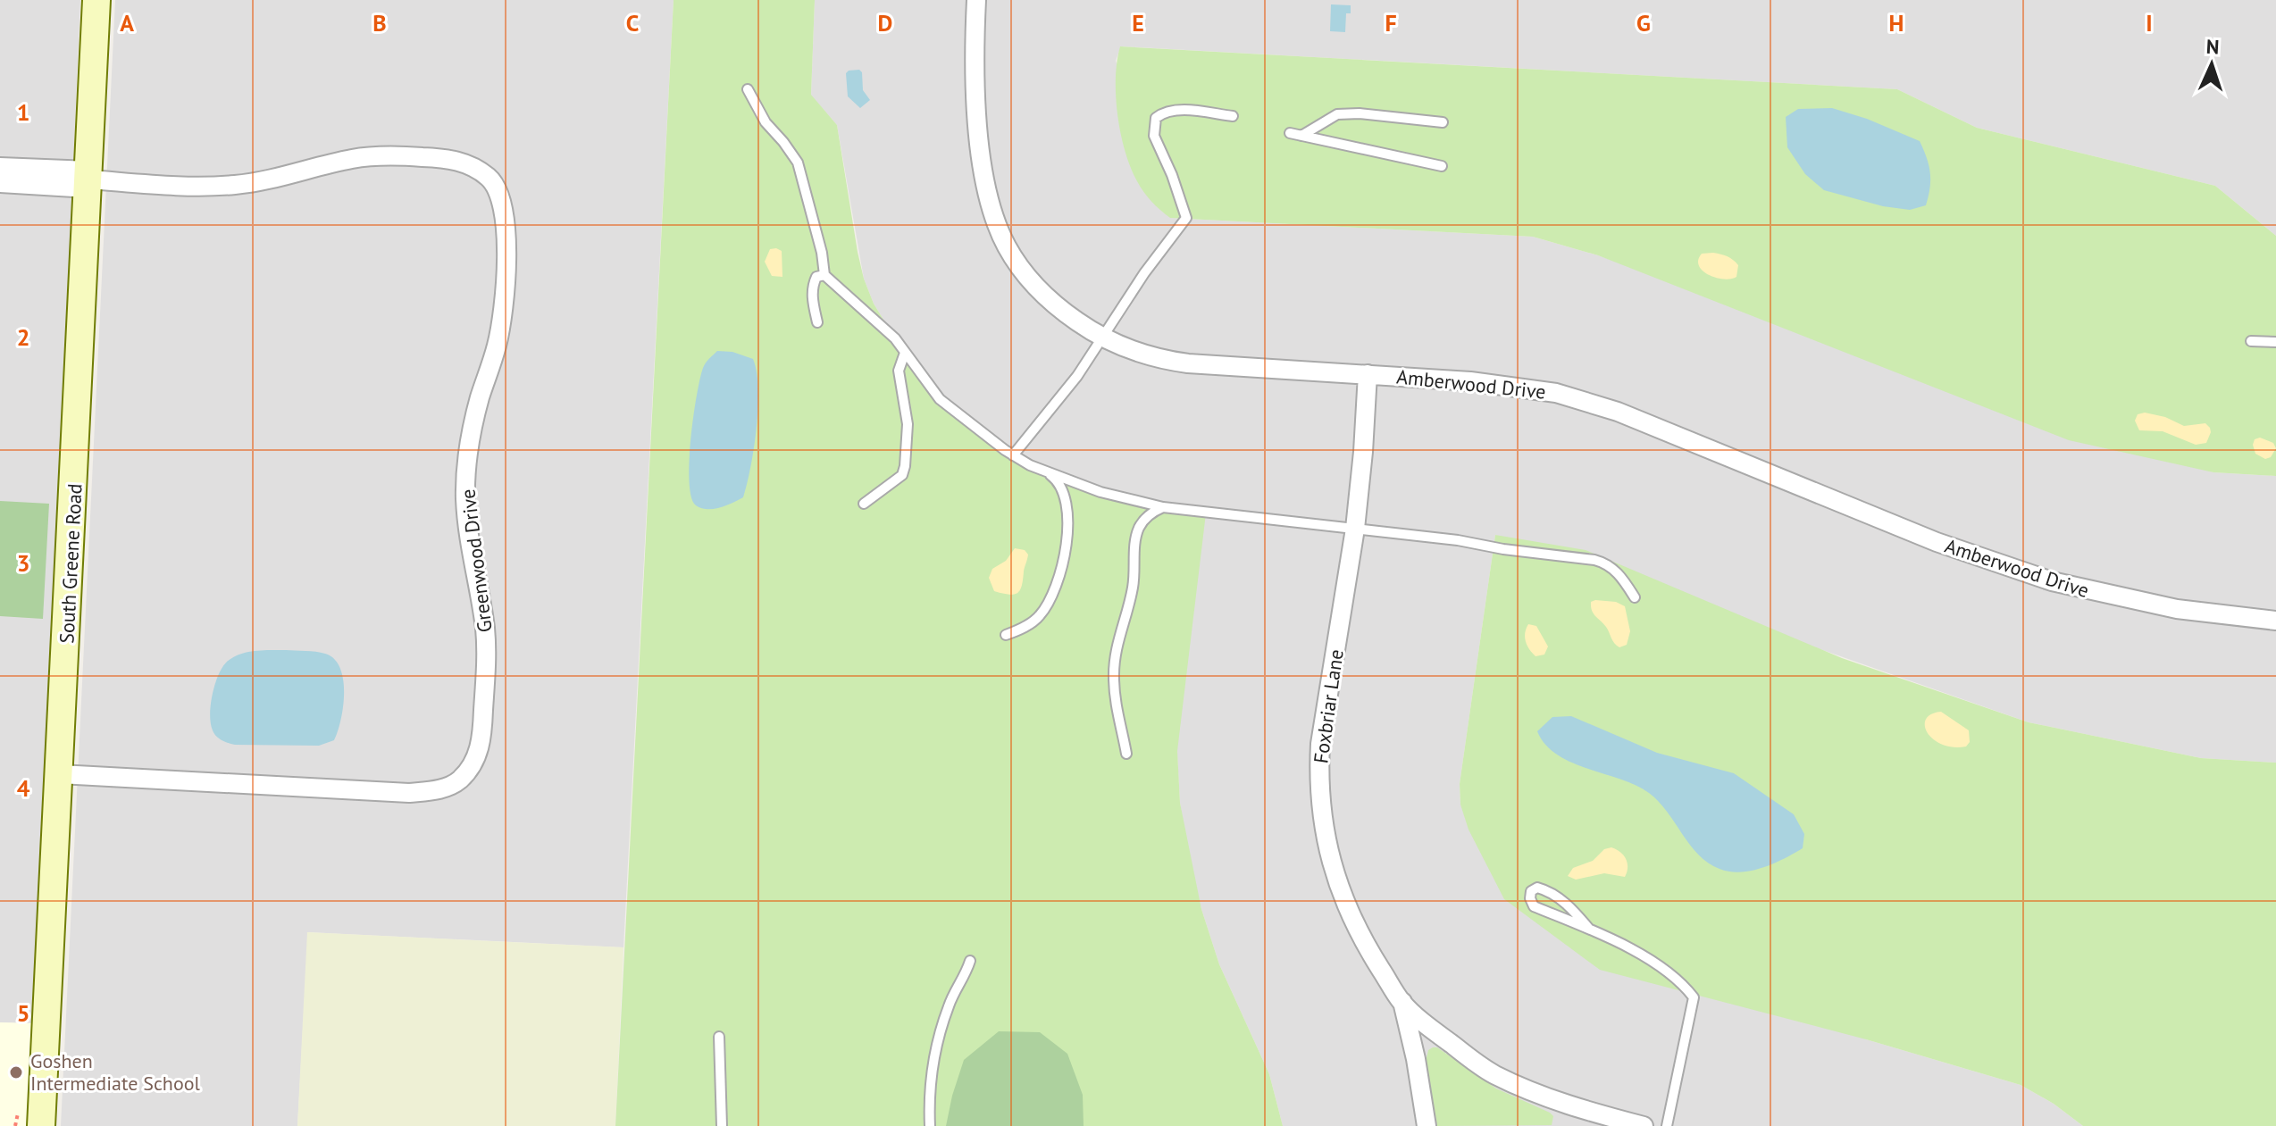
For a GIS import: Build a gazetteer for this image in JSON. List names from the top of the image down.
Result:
{
  "streets": {
    "street": [
      "Amberwood Drive",
      "Greenwood Drive",
      "South Greene Road",
      "Foxbriar Lane"
    ]
  },
  "crossings": [
    ["Amberwood Drive", "Foxbriar Lane"],
    ["Greenwood Drive", "South Greene Road"]
  ],
  "places": ["Goshen Intermediate School"],
  "north": "top",
  "grid": {
    "columns": [
      "A",
      "B",
      "C",
      "D",
      "E",
      "F",
      "G",
      "H",
      "I"
    ],
    "rows": [
      "1",
      "2",
      "3",
      "4",
      "5"
    ]
  }
}
